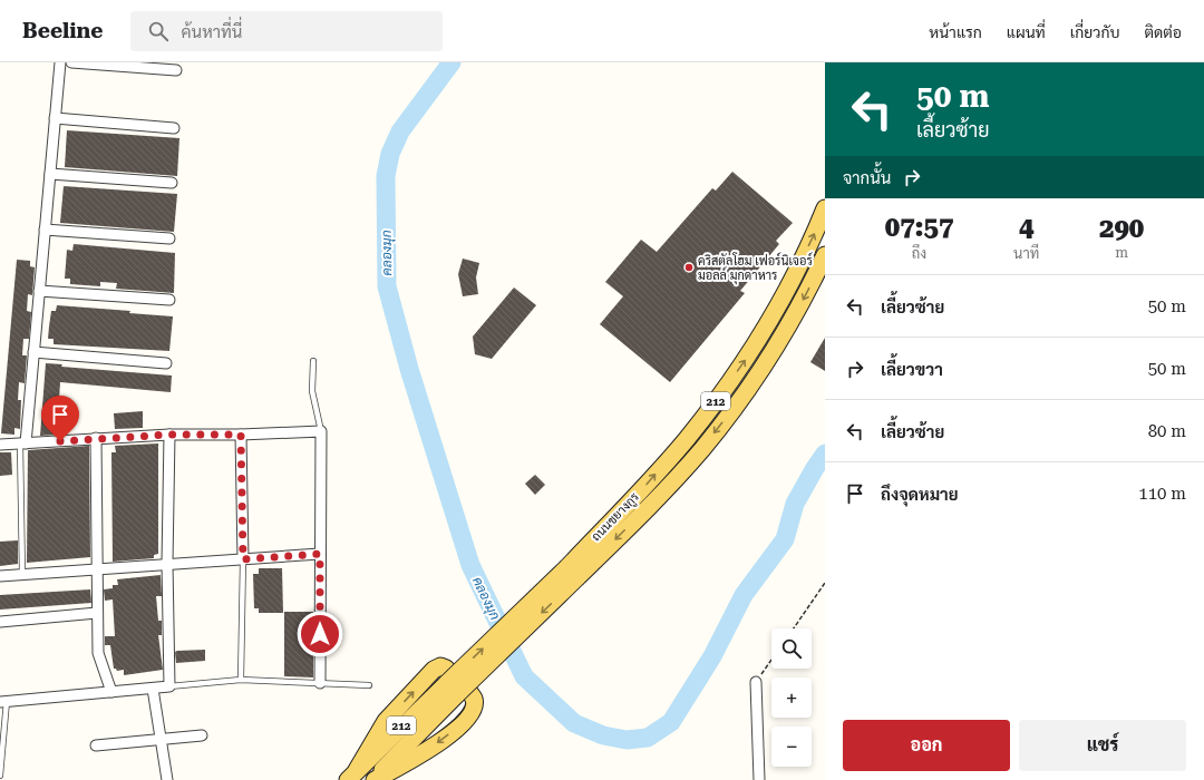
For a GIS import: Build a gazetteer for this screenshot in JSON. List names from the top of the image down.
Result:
{
  "streets": {
    "main road": ["212", "ถนนชยางกูร"]
  },
  "water": ["คลองมุก"],
  "places": ["คริสตัลโฮม เฟอร์นิเจอร์ มอลล์ มุกดาหาร"],
  "page": {
    "header": "Beeline",
    "search": "ค้นหาที่นี่",
    "nav": [
      "หน้าแรก",
      "แผนที่",
      "เกี่ยวกับ",
      "ติดต่อ"
    ],
    "turn": ["50 m", "เลี้ยวซ้าย"],
    "then": "จากนั้น",
    "eta": [
      "07:57",
      "ถึง",
      "4",
      "นาที",
      "290",
      "m"
    ],
    "list": [
      {
        "name": "เลี้ยวซ้าย",
        "value": "50 m"
      },
      {
        "name": "เลี้ยวขวา",
        "value": "50 m"
      },
      {
        "name": "เลี้ยวซ้าย",
        "value": "80 m"
      },
      {
        "name": "ถึงจุดหมาย",
        "value": "110 m"
      }
    ],
    "map_buttons": ["+", "−"],
    "buttons": ["ออก", "แชร์"]
  }
}
